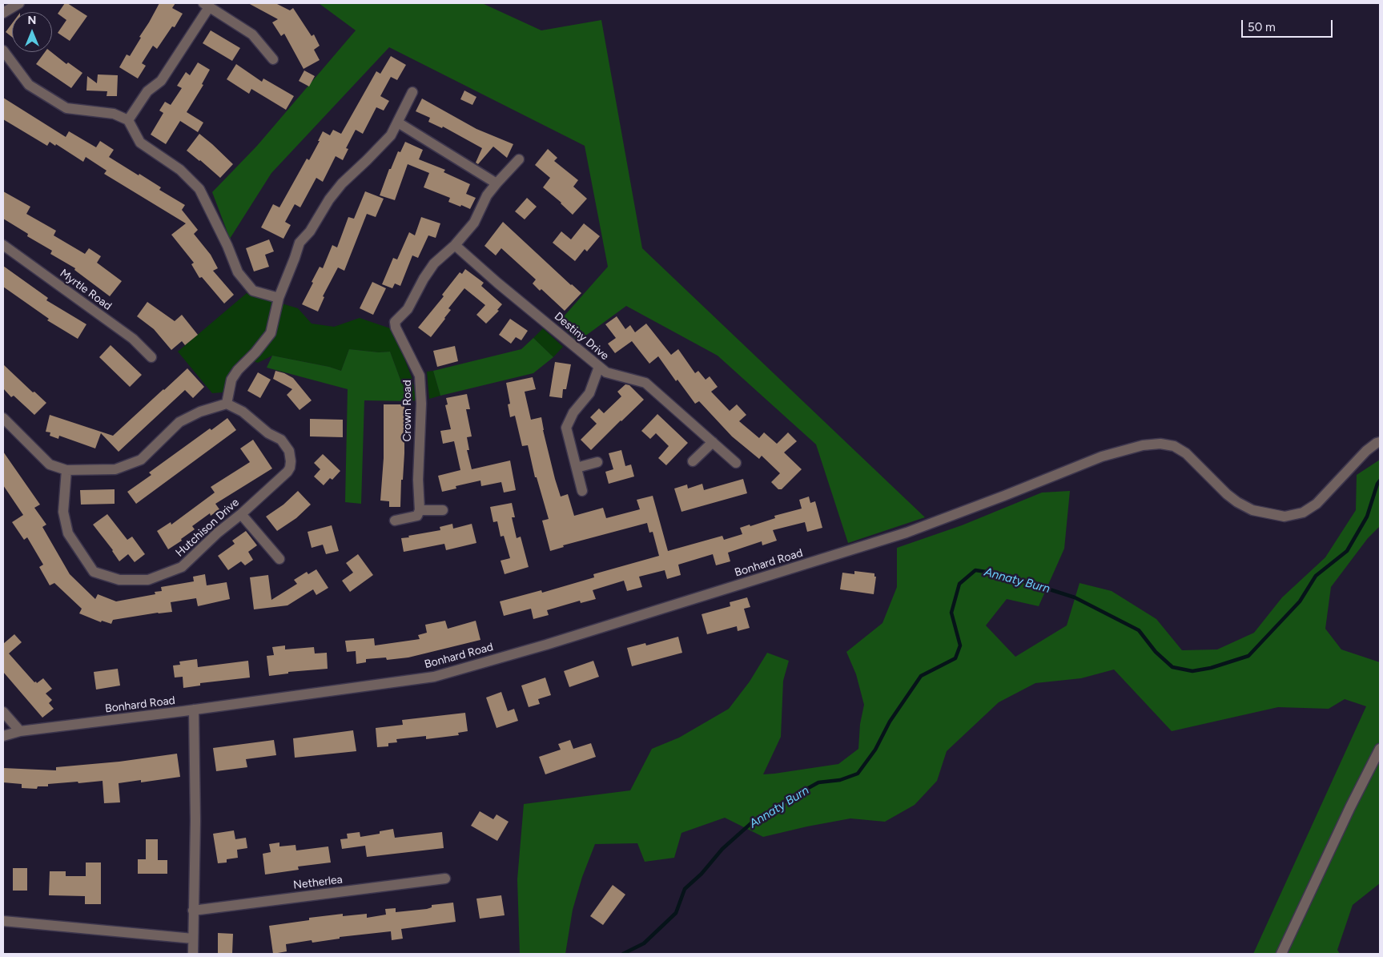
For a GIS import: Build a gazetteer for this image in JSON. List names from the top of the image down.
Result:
{
  "streets": {
    "street": [
      "Myrtle Road",
      "Destiny Drive",
      "Crown Road",
      "Hutchison Drive",
      "Bonhard Road",
      "Netherlea"
    ]
  },
  "crossings": [
    ["Destiny Drive", "Crown Road"]
  ],
  "water": ["Annaty Burn"],
  "scale_bar": "50 m",
  "north": "top"
}
